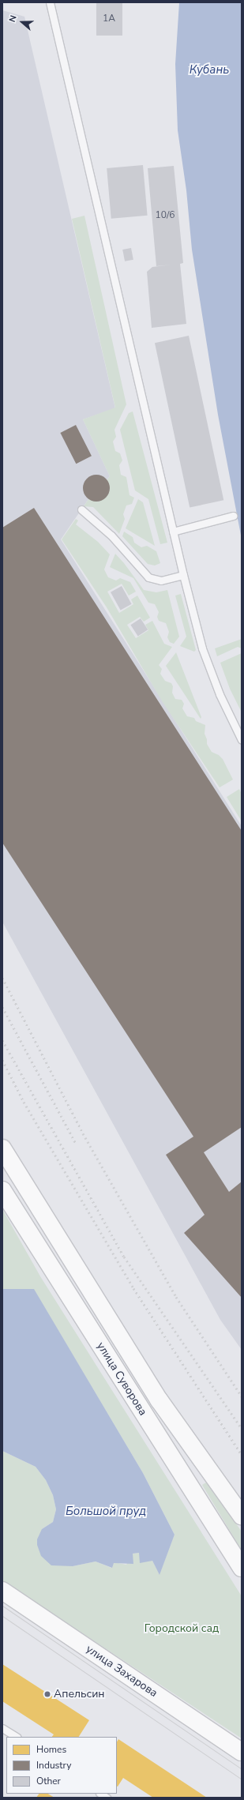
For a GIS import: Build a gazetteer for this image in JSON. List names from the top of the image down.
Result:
{
  "streets": {
    "main road": ["улица Суворова", "улица Захарова"]
  },
  "water": ["Кубань", "Большой пруд"],
  "parks": ["Городской сад"],
  "places": ["Апельсин"],
  "house_numbers": ["1А", "10/6"],
  "legend": ["Homes", "Industry", "Other"],
  "north": "left"
}
